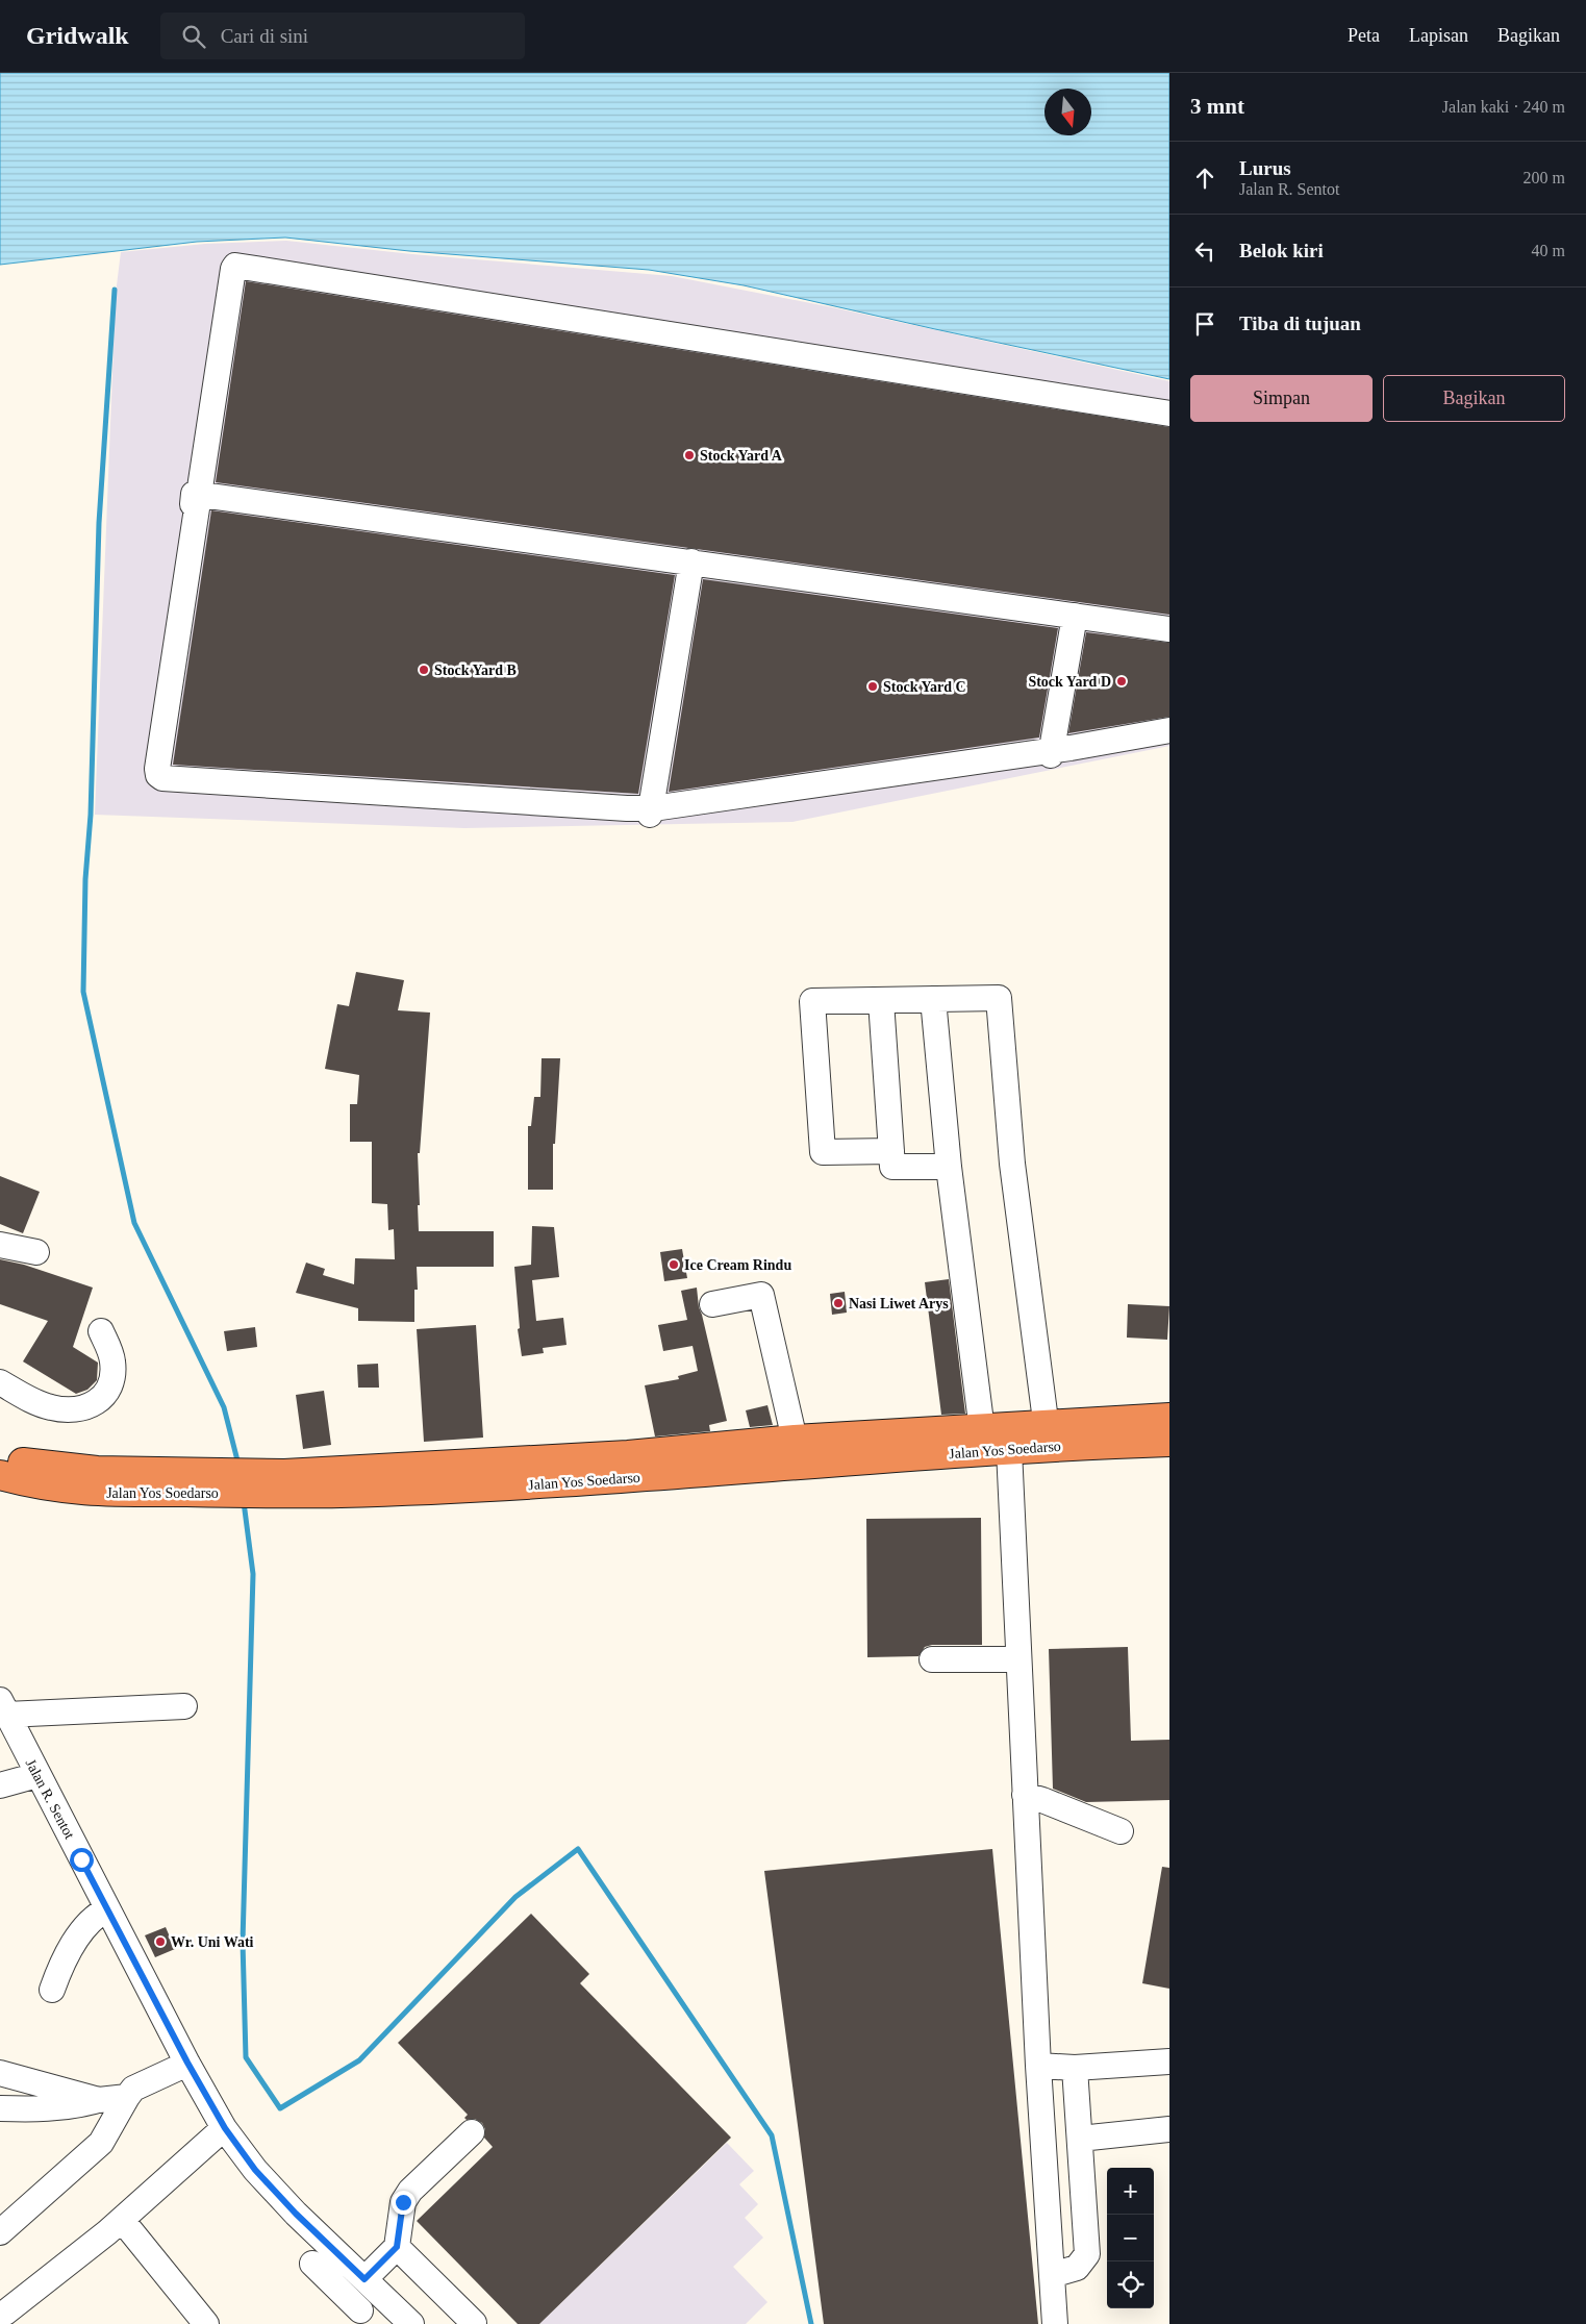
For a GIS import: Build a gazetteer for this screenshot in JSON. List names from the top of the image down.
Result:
{
  "streets": {
    "highway": ["Jalan Yos Soedarso"],
    "street": ["Jalan R. Sentot"]
  },
  "places": [
    "Stock Yard A",
    "Stock Yard B",
    "Stock Yard D",
    "Stock Yard C",
    "Ice Cream Rindu",
    "Nasi Liwet Arys",
    "Wr. Uni Wati"
  ],
  "north": "bottom",
  "page": {
    "header": "Gridwalk",
    "search": "Cari di sini",
    "nav": ["Peta", "Lapisan", "Bagikan"],
    "heading": ["3 mnt", "Jalan kaki · 240 m"],
    "list": [
      ["Lurus", "Jalan R. Sentot", "200 m"],
      ["Belok kiri", "40 m"],
      "Tiba di tujuan"
    ],
    "buttons": ["Simpan", "Bagikan"],
    "map_buttons": ["+", "−"]
  }
}
